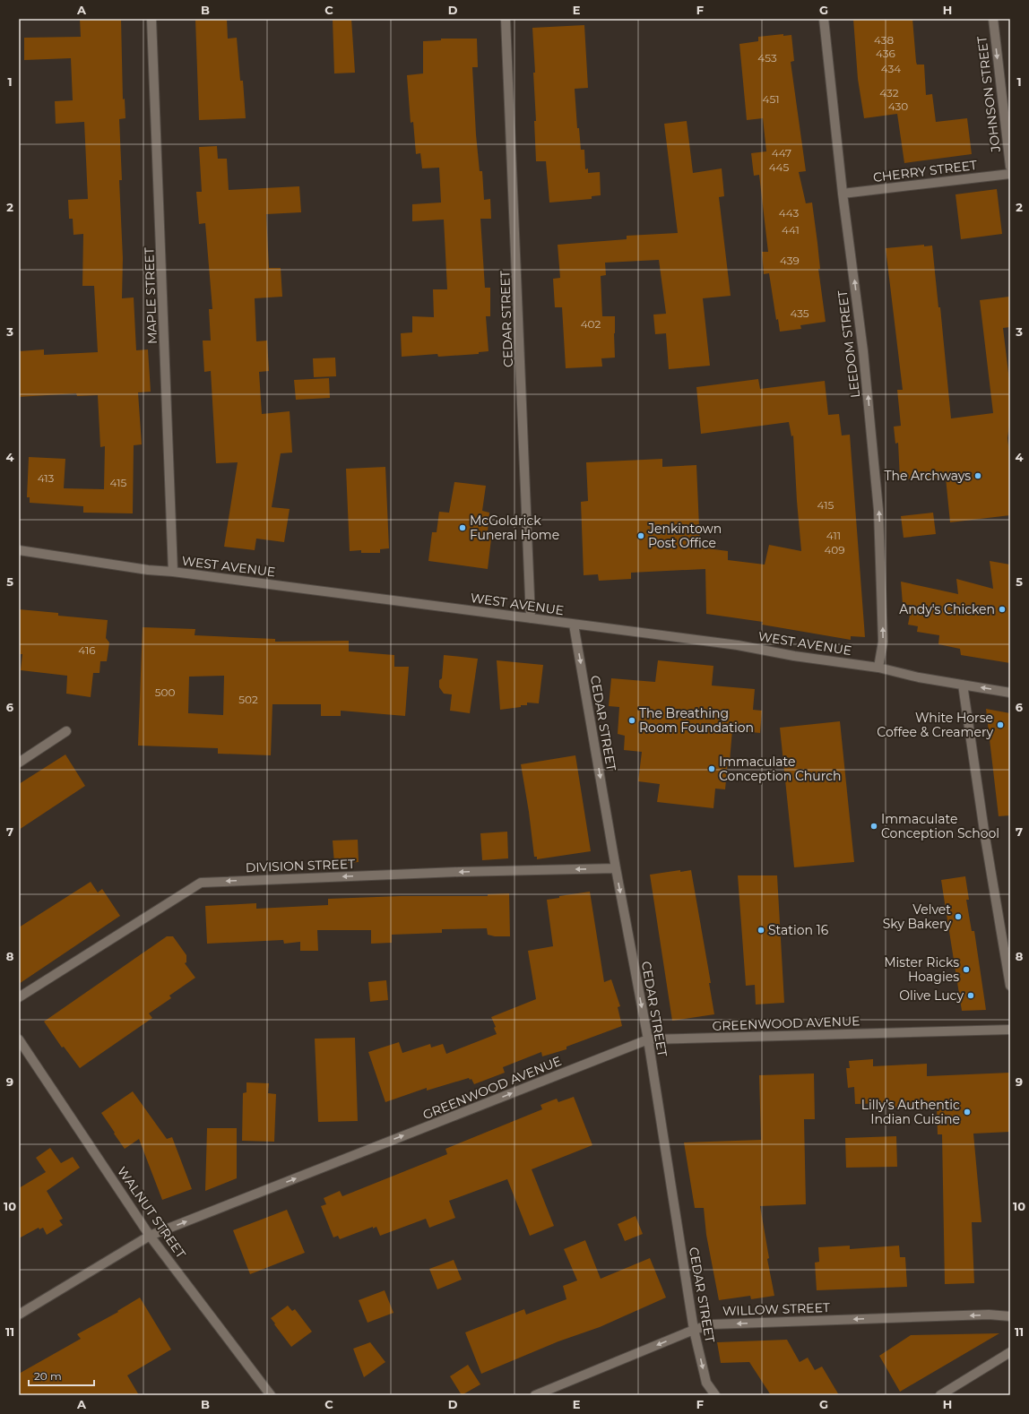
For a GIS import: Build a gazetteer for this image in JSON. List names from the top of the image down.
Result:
{
  "streets": {
    "street": [
      "JOHNSON STREET",
      "CHERRY STREET",
      "MAPLE STREET",
      "CEDAR STREET",
      "LEEDOM STREET",
      "WEST AVENUE",
      "DIVISION STREET",
      "GREENWOOD AVENUE",
      "WALNUT STREET",
      "WILLOW STREET"
    ]
  },
  "crossings": [
    ["CHERRY STREET", "LEEDOM STREET"],
    ["MAPLE STREET", "WEST AVENUE"],
    ["CEDAR STREET", "WEST AVENUE"],
    ["CEDAR STREET", "DIVISION STREET"],
    ["CEDAR STREET", "GREENWOOD AVENUE"],
    ["CEDAR STREET", "WILLOW STREET"],
    ["LEEDOM STREET", "WEST AVENUE"],
    ["GREENWOOD AVENUE", "WALNUT STREET"]
  ],
  "one_way": [
    "JOHNSON STREET",
    "CEDAR STREET",
    "LEEDOM STREET",
    "DIVISION STREET",
    "GREENWOOD AVENUE",
    "WILLOW STREET"
  ],
  "places": [
    "The Archways",
    "McGoldrick Funeral Home",
    "Jenkintown Post Office",
    "Andy's Chicken",
    "The Breathing Room Foundation",
    "White Horse Coffee & Creamery",
    "Immaculate Conception Church",
    "Immaculate Conception School",
    "Velvet Sky Bakery",
    "Station 16",
    "Mister Ricks Hoagies",
    "Olive Lucy",
    "Lilly’s Authentic Indian Cuisine"
  ],
  "house_numbers": [
    "438",
    "436",
    "453",
    "434",
    "432",
    "451",
    "430",
    "447",
    "445",
    "443",
    "441",
    "439",
    "435",
    "402",
    "413",
    "415",
    "415",
    "411",
    "409",
    "416",
    "500",
    "502"
  ],
  "scale_bar": "20 m",
  "grid": {
    "columns": [
      "A",
      "B",
      "C",
      "D",
      "E",
      "F",
      "G",
      "H"
    ],
    "rows": [
      "1",
      "2",
      "3",
      "4",
      "5",
      "6",
      "7",
      "8",
      "9",
      "10",
      "11"
    ]
  }
}
